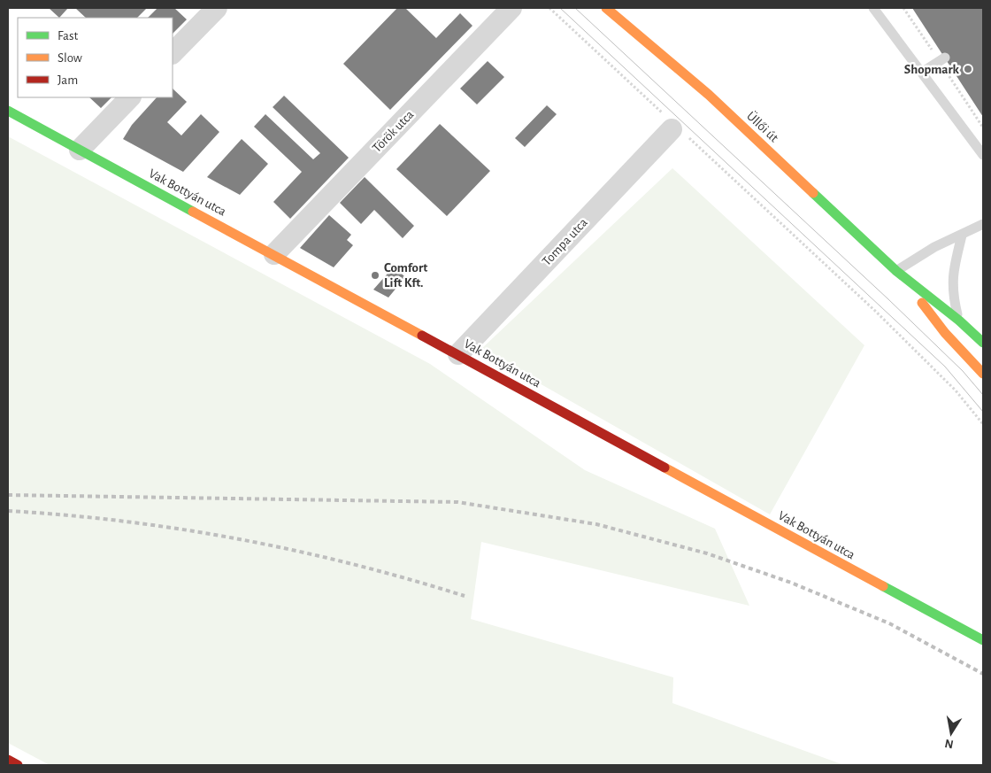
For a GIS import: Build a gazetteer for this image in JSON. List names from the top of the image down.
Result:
{
  "streets": {
    "street": [
      "Üllői út",
      "Török utca",
      "Vak Bottyán utca",
      "Tompa utca"
    ]
  },
  "crossings": [
    ["Török utca", "Vak Bottyán utca"],
    ["Vak Bottyán utca", "Tompa utca"]
  ],
  "places": ["Shopmark", "Comfort Lift Kft."],
  "legend": ["Fast", "Slow", "Jam"],
  "north": "bottom"
}
